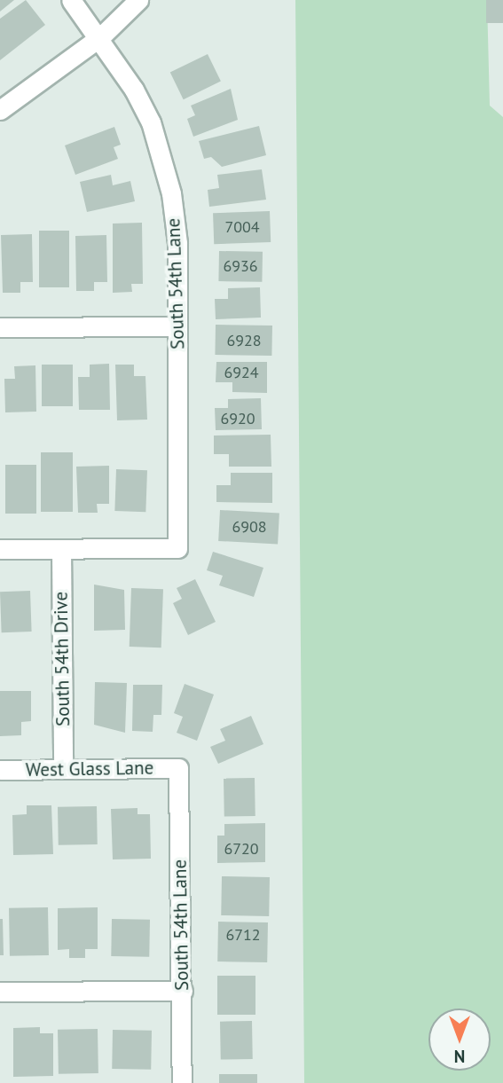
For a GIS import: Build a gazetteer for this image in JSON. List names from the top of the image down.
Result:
{
  "streets": {
    "street": ["South 54th Lane", "South 54th Drive", "West Glass Lane"]
  },
  "crossings": [
    ["South 54th Lane", "South 54th Drive"],
    ["South 54th Lane", "West Glass Lane"],
    ["South 54th Drive", "West Glass Lane"]
  ],
  "house_numbers": [
    "7004",
    "6936",
    "6928",
    "6924",
    "6920",
    "6908",
    "6720",
    "6712"
  ],
  "north": "bottom"
}
